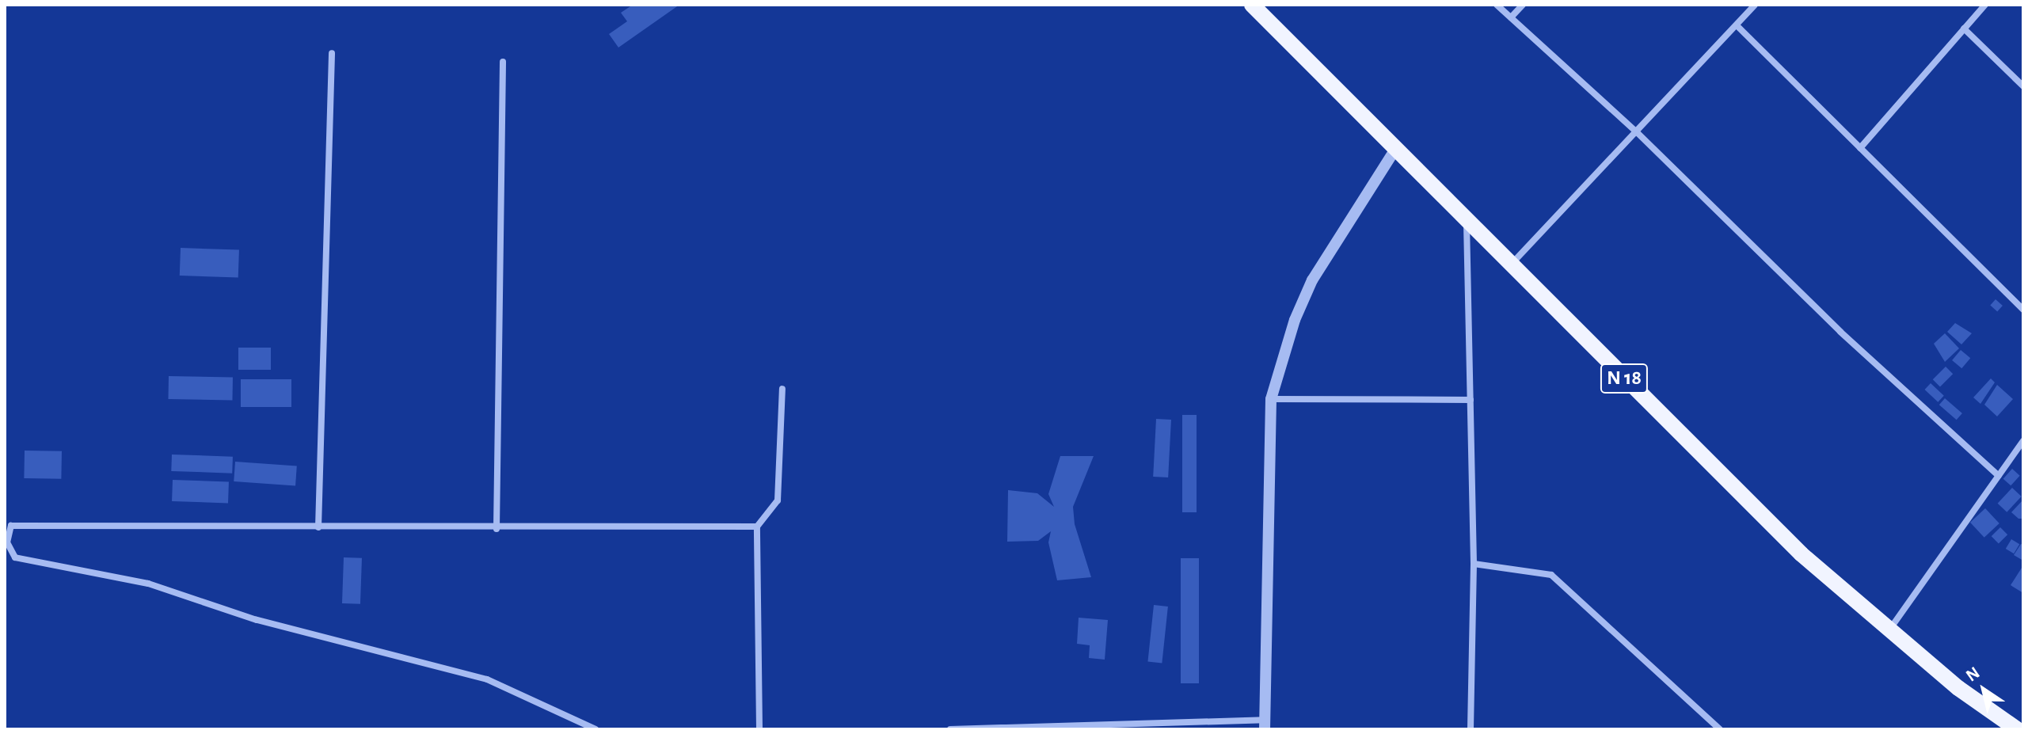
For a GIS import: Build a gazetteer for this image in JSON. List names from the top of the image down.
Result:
{
  "streets": {
    "main road": ["N 18"]
  },
  "north": "top left"
}
